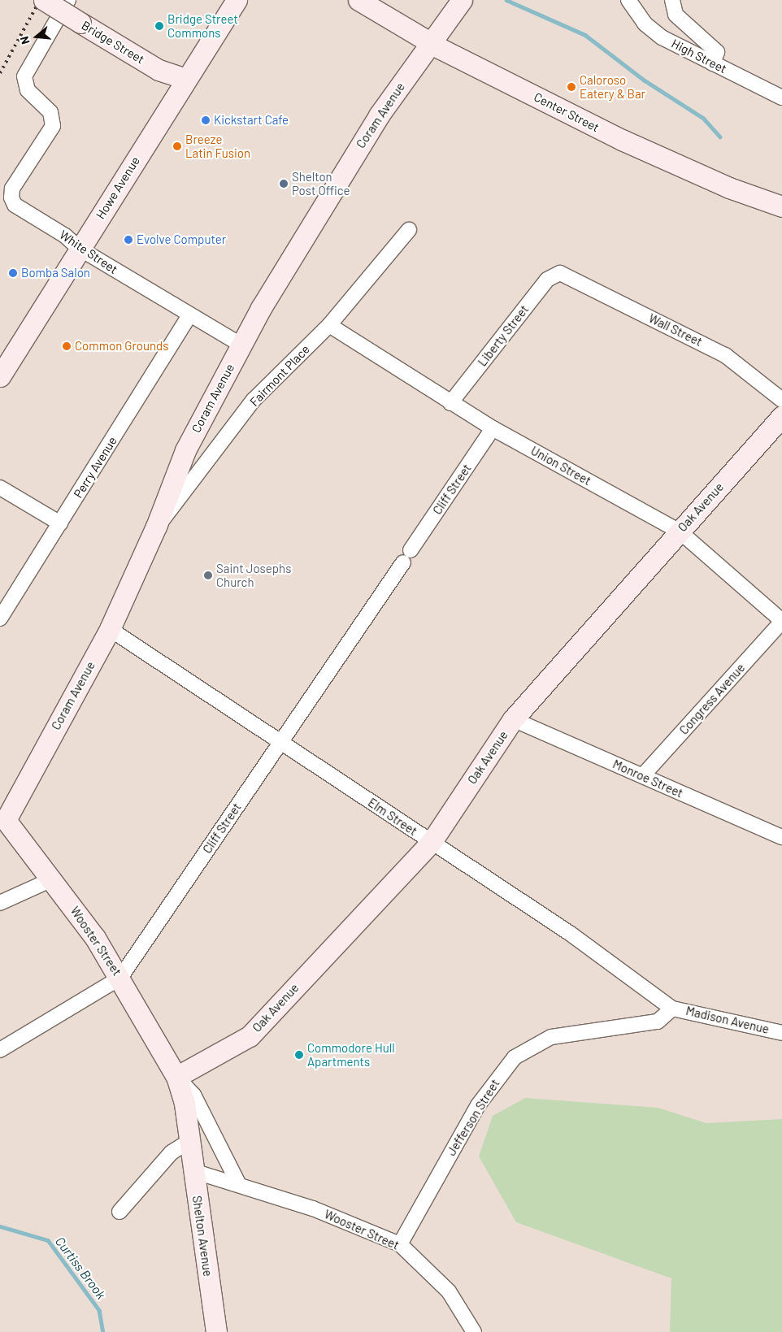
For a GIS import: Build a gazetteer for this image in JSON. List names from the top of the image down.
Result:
{
  "streets": {
    "main road": [
      "Bridge Street",
      "Center Street",
      "Coram Avenue",
      "Howe Avenue",
      "Oak Avenue",
      "Wooster Street",
      "Shelton Avenue"
    ],
    "street": [
      "High Street",
      "White Street",
      "Wall Street",
      "Liberty Street",
      "Fairmont Place",
      "Union Street",
      "Perry Avenue",
      "Cliff Street",
      "Congress Avenue",
      "Monroe Street",
      "Elm Street",
      "Madison Avenue",
      "Jefferson Street"
    ]
  },
  "crossings": [
    ["Bridge Street", "Howe Avenue"],
    ["Center Street", "Coram Avenue"],
    ["Coram Avenue", "White Street"],
    ["Coram Avenue", "Fairmont Place"],
    ["Coram Avenue", "Elm Street"],
    ["Coram Avenue", "Wooster Street"],
    ["Howe Avenue", "White Street"],
    ["White Street", "Perry Avenue"],
    ["Wall Street", "Liberty Street"],
    ["Liberty Street", "Union Street"],
    ["Fairmont Place", "Union Street"],
    ["Union Street", "Cliff Street"],
    ["Union Street", "Oak Avenue"],
    ["Union Street", "Congress Avenue"],
    ["Cliff Street", "Elm Street"],
    ["Cliff Street", "Wooster Street"],
    ["Oak Avenue", "Monroe Street"],
    ["Oak Avenue", "Elm Street"],
    ["Oak Avenue", "Wooster Street"],
    ["Congress Avenue", "Monroe Street"],
    ["Elm Street", "Madison Avenue"],
    ["Elm Street", "Jefferson Street"],
    ["Wooster Street", "Jefferson Street"],
    ["Wooster Street", "Shelton Avenue"],
    ["Madison Avenue", "Jefferson Street"]
  ],
  "water": ["Curtiss Brook"],
  "places": [
    "Bridge Street Commons",
    "Caloroso Eatery & Bar",
    "Kickstart Cafe",
    "Breeze Latin Fusion",
    "Shelton Post Office",
    "Evolve Computer",
    "Bomba Salon",
    "Common Grounds",
    "Saint Josephs Church",
    "Commodore Hull Apartments"
  ],
  "north": "left"
}
